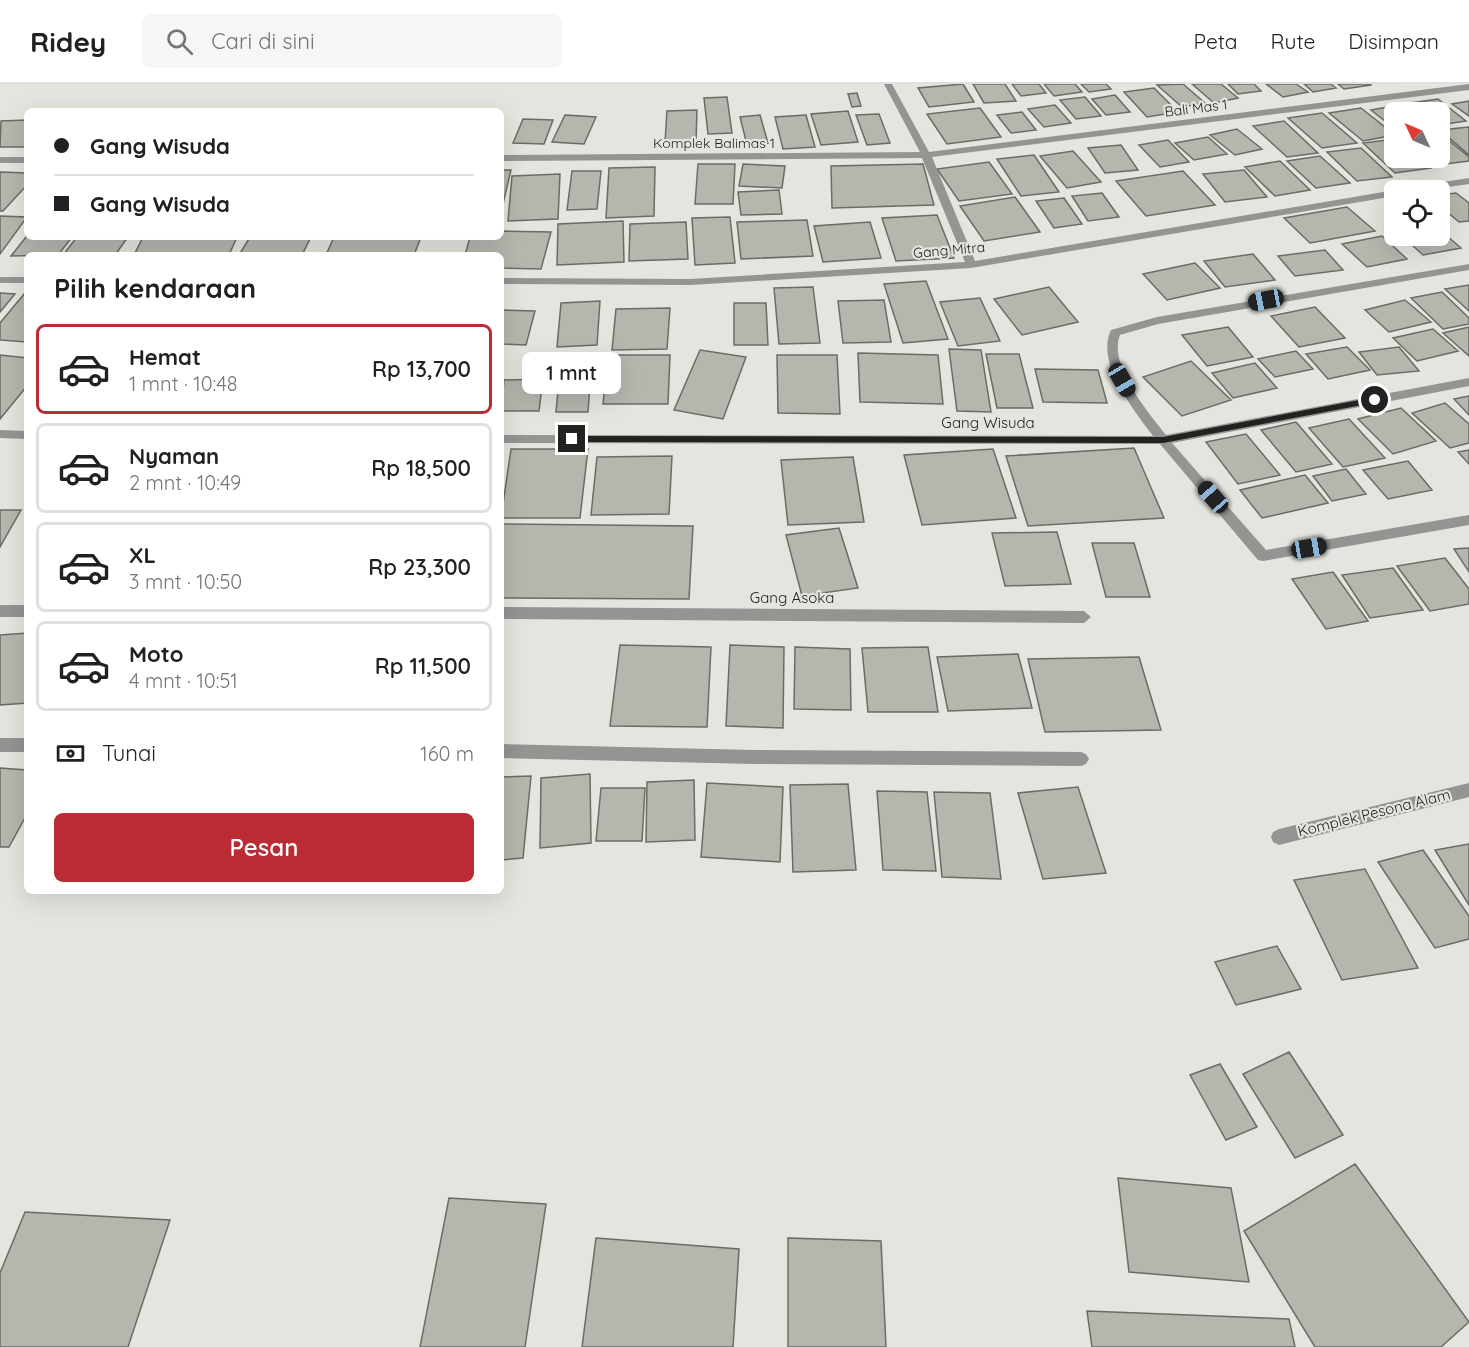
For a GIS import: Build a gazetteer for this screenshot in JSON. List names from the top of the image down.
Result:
{
  "streets": {
    "street": [
      "Bali Mas 1",
      "Komplek Balimas 1",
      "Gang Mitra",
      "Gang Wisuda",
      "Gang Asoka",
      "Komplek Pesona Alam"
    ]
  },
  "crossings": [
    ["Bali Mas 1", "Komplek Balimas 1"]
  ],
  "north": "top left",
  "page": {
    "header": "Ridey",
    "search": "Cari di sini",
    "nav": ["Peta", "Rute", "Disimpan"],
    "banner": ["Gang Wisuda", "Gang Wisuda"],
    "heading": "Pilih kendaraan",
    "list": [
      {
        "name": "Hemat",
        "note": "1 mnt · 10:48",
        "value": "Rp 13,700"
      },
      {
        "name": "Nyaman",
        "note": "2 mnt · 10:49",
        "value": "Rp 18,500"
      },
      {
        "name": "XL",
        "note": "3 mnt · 10:50",
        "value": "Rp 23,300"
      },
      {
        "name": "Moto",
        "note": "4 mnt · 10:51",
        "value": "Rp 11,500"
      }
    ],
    "bubble": "1 mnt",
    "pay": ["Tunai", "160 m"],
    "buttons": "Pesan"
  }
}
